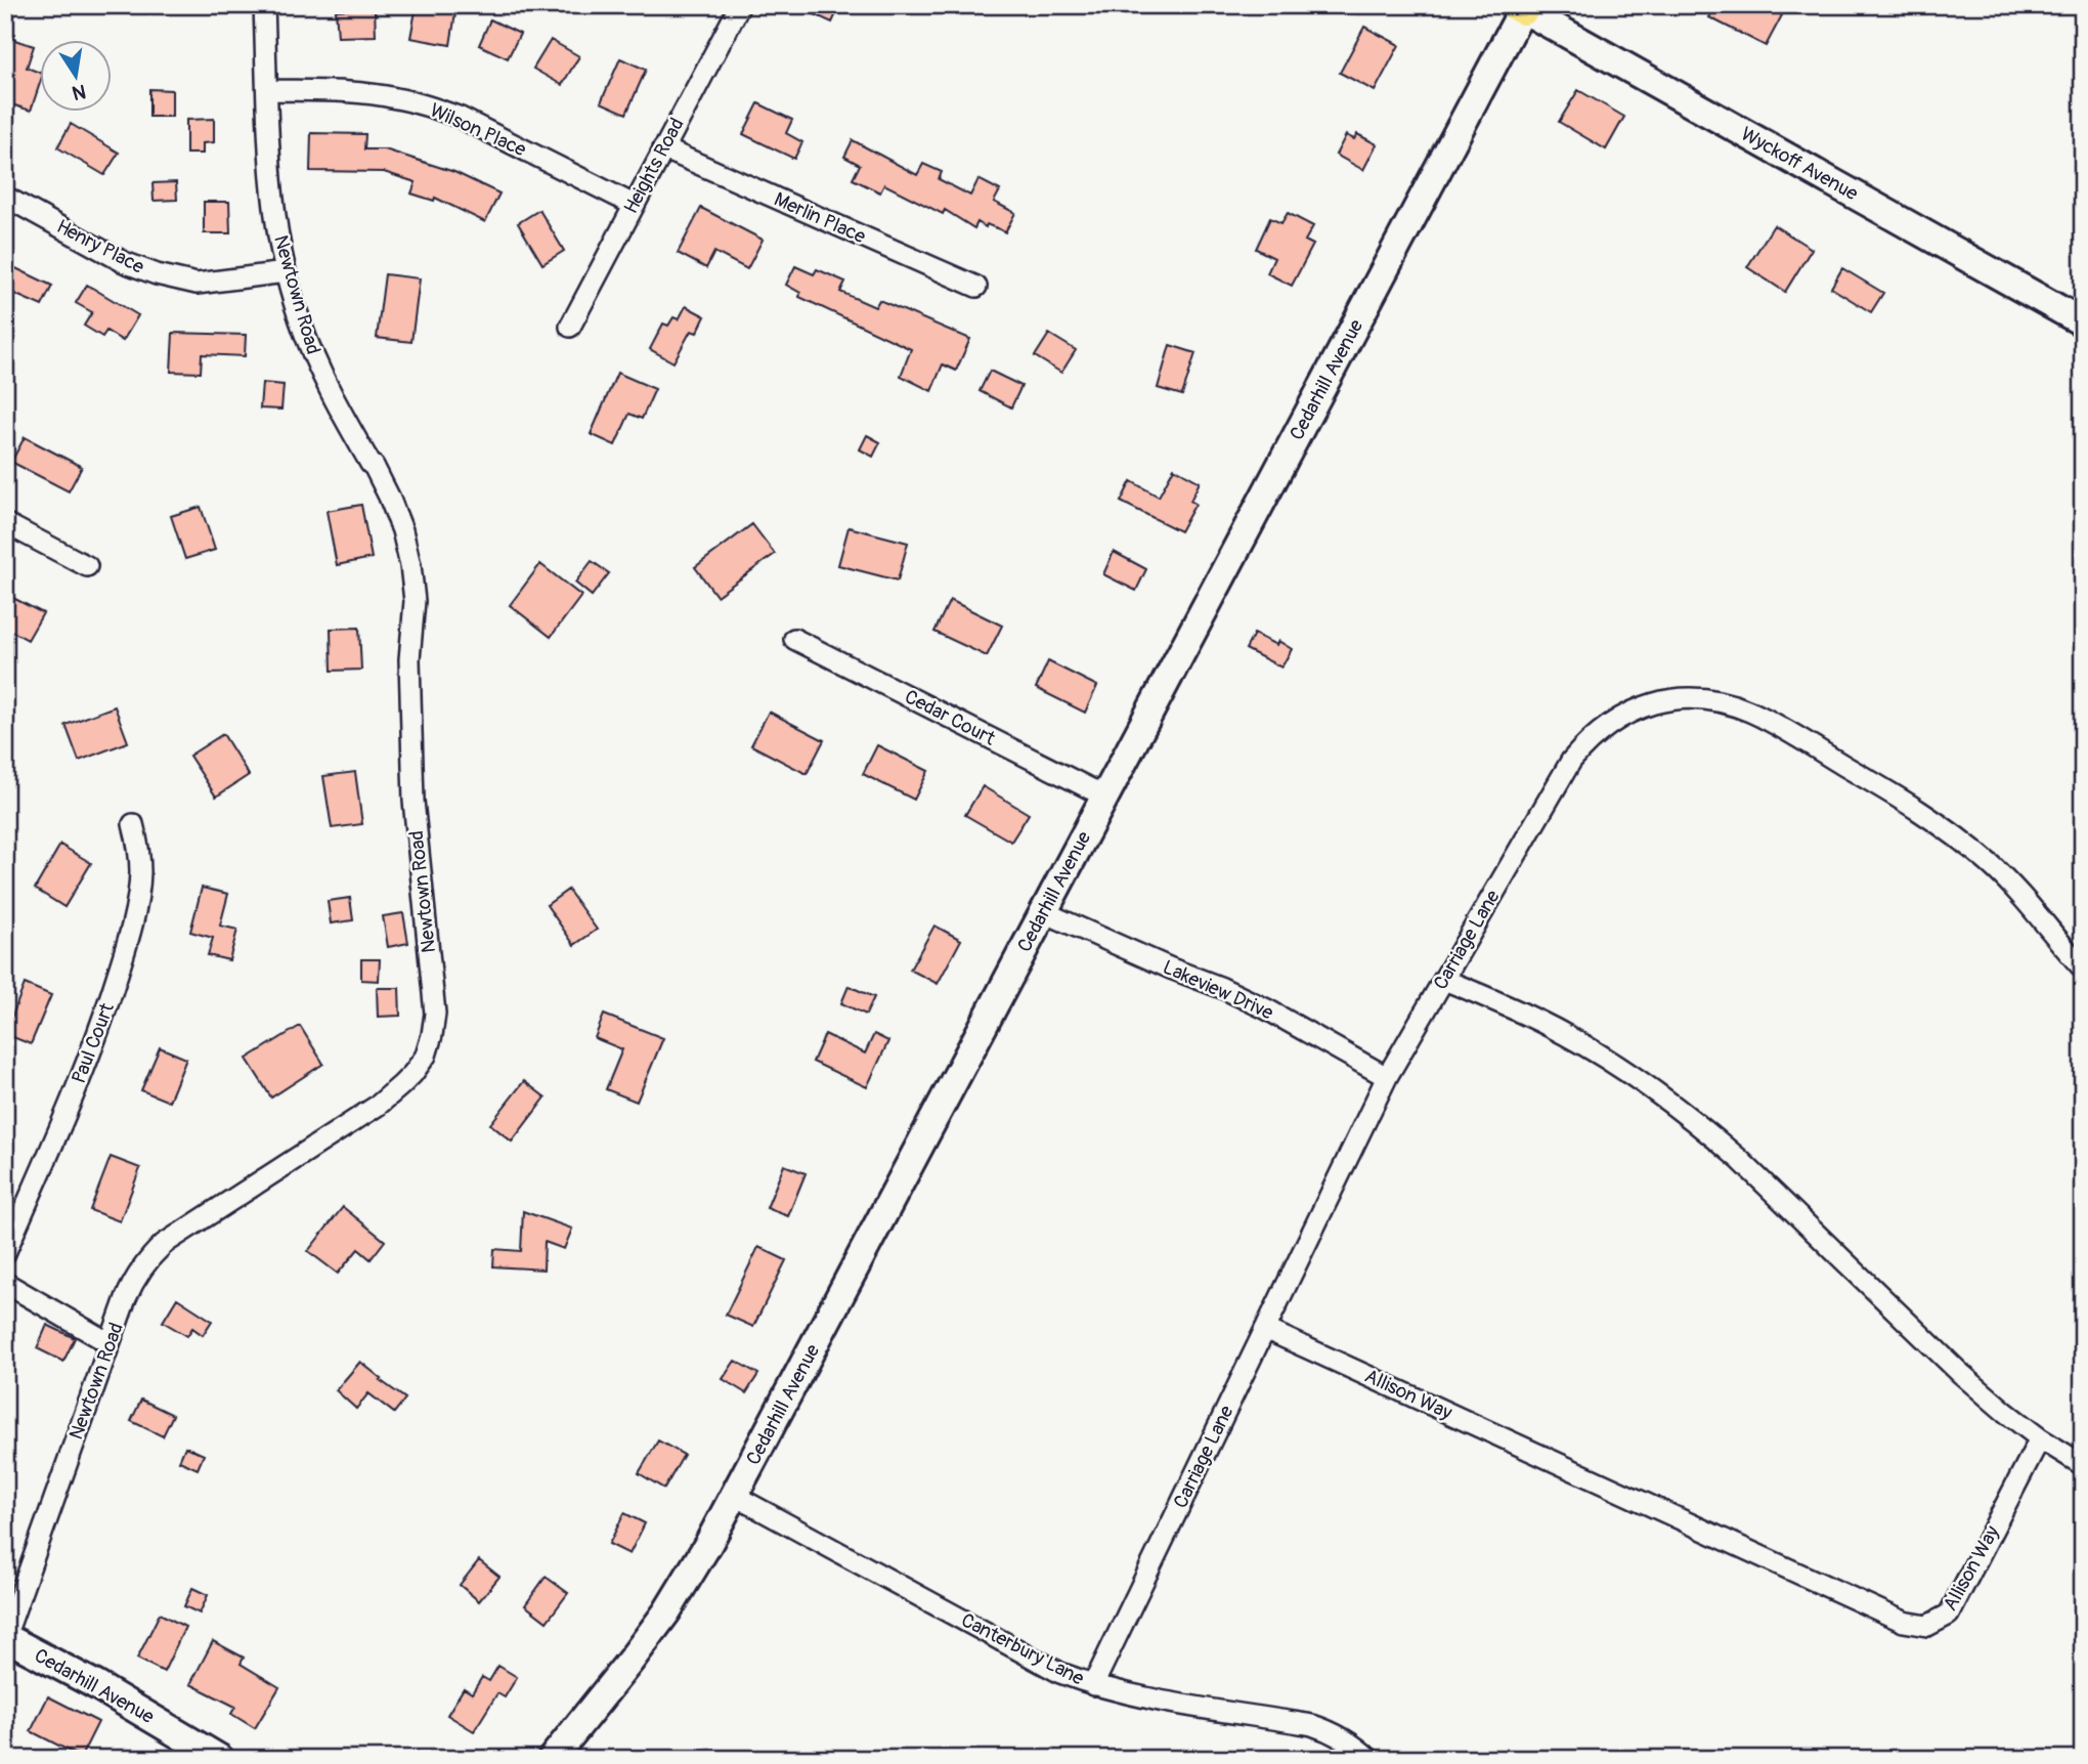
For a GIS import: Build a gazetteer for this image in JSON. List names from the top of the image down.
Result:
{
  "streets": {
    "street": [
      "Wilson Place",
      "Wyckoff Avenue",
      "Heights Road",
      "Merlin Place",
      "Henry Place",
      "Newtown Road",
      "Cedarhill Avenue",
      "Cedar Court",
      "Carriage Lane",
      "Lakeview Drive",
      "Paul Court",
      "Allison Way",
      "Canterbury Lane"
    ]
  },
  "crossings": [
    ["Wilson Place", "Heights Road"],
    ["Wilson Place", "Newtown Road"],
    ["Wyckoff Avenue", "Cedarhill Avenue"],
    ["Heights Road", "Merlin Place"],
    ["Henry Place", "Newtown Road"],
    ["Newtown Road", "Cedarhill Avenue"],
    ["Cedarhill Avenue", "Cedar Court"],
    ["Cedarhill Avenue", "Lakeview Drive"],
    ["Cedarhill Avenue", "Canterbury Lane"],
    ["Carriage Lane", "Lakeview Drive"],
    ["Carriage Lane", "Allison Way"],
    ["Carriage Lane", "Canterbury Lane"]
  ],
  "north": "bottom"
}
